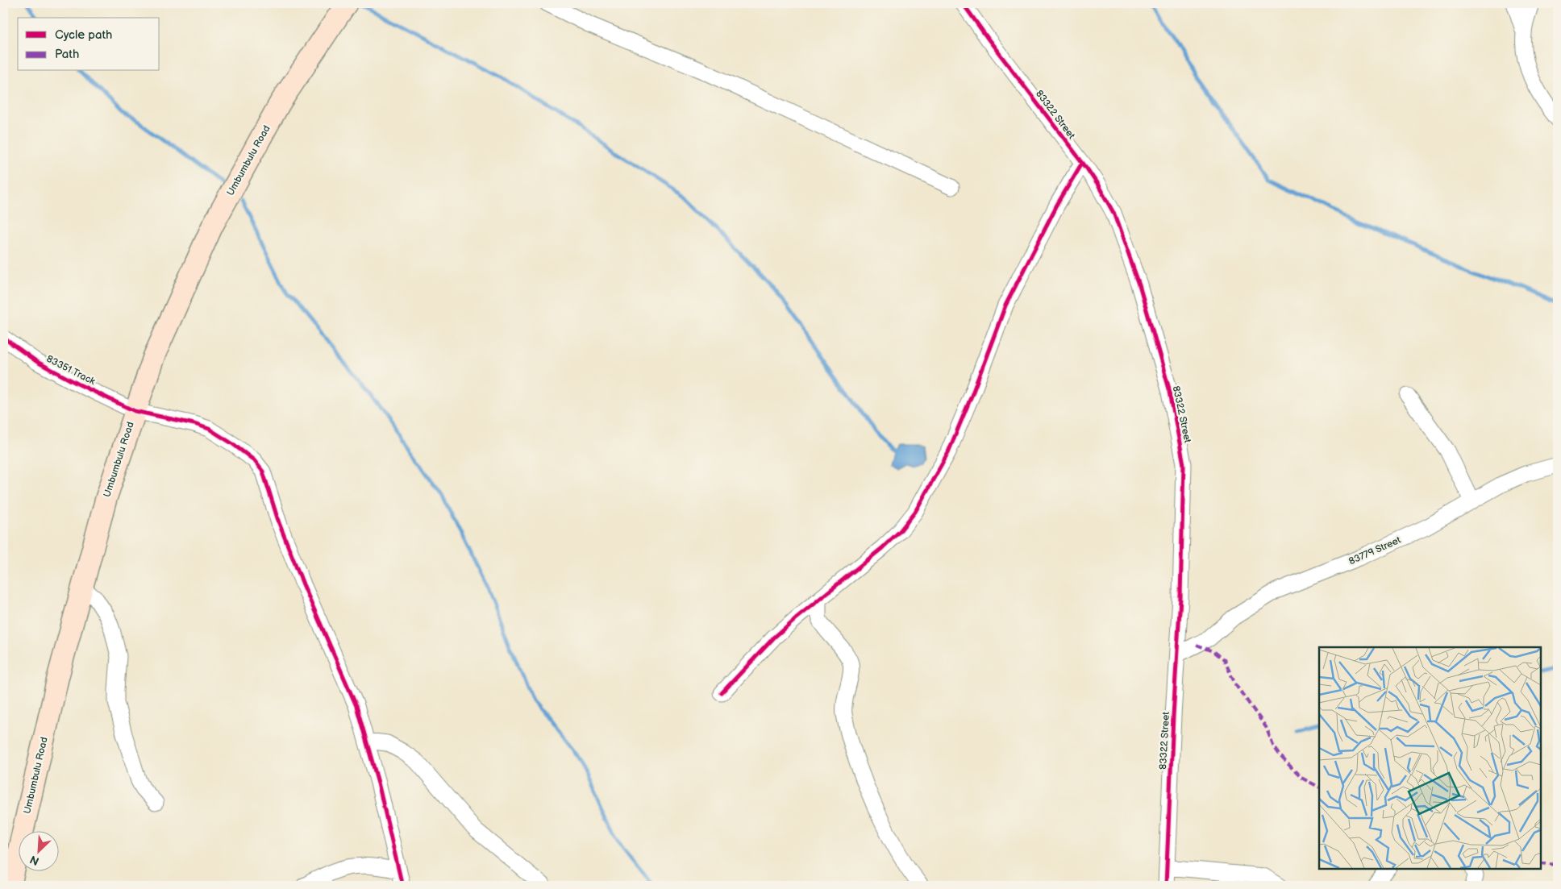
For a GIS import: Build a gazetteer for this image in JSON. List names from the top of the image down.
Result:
{
  "streets": {
    "main road": ["Umbumbulu Road"],
    "street": ["83322 Street", "83351 Track", "83779 Street"]
  },
  "crossings": [
    ["83322 Street", "83779 Street"],
    ["Umbumbulu Road", "83351 Track"]
  ],
  "legend": ["Cycle path", "Path"],
  "north": "bottom left"
}
